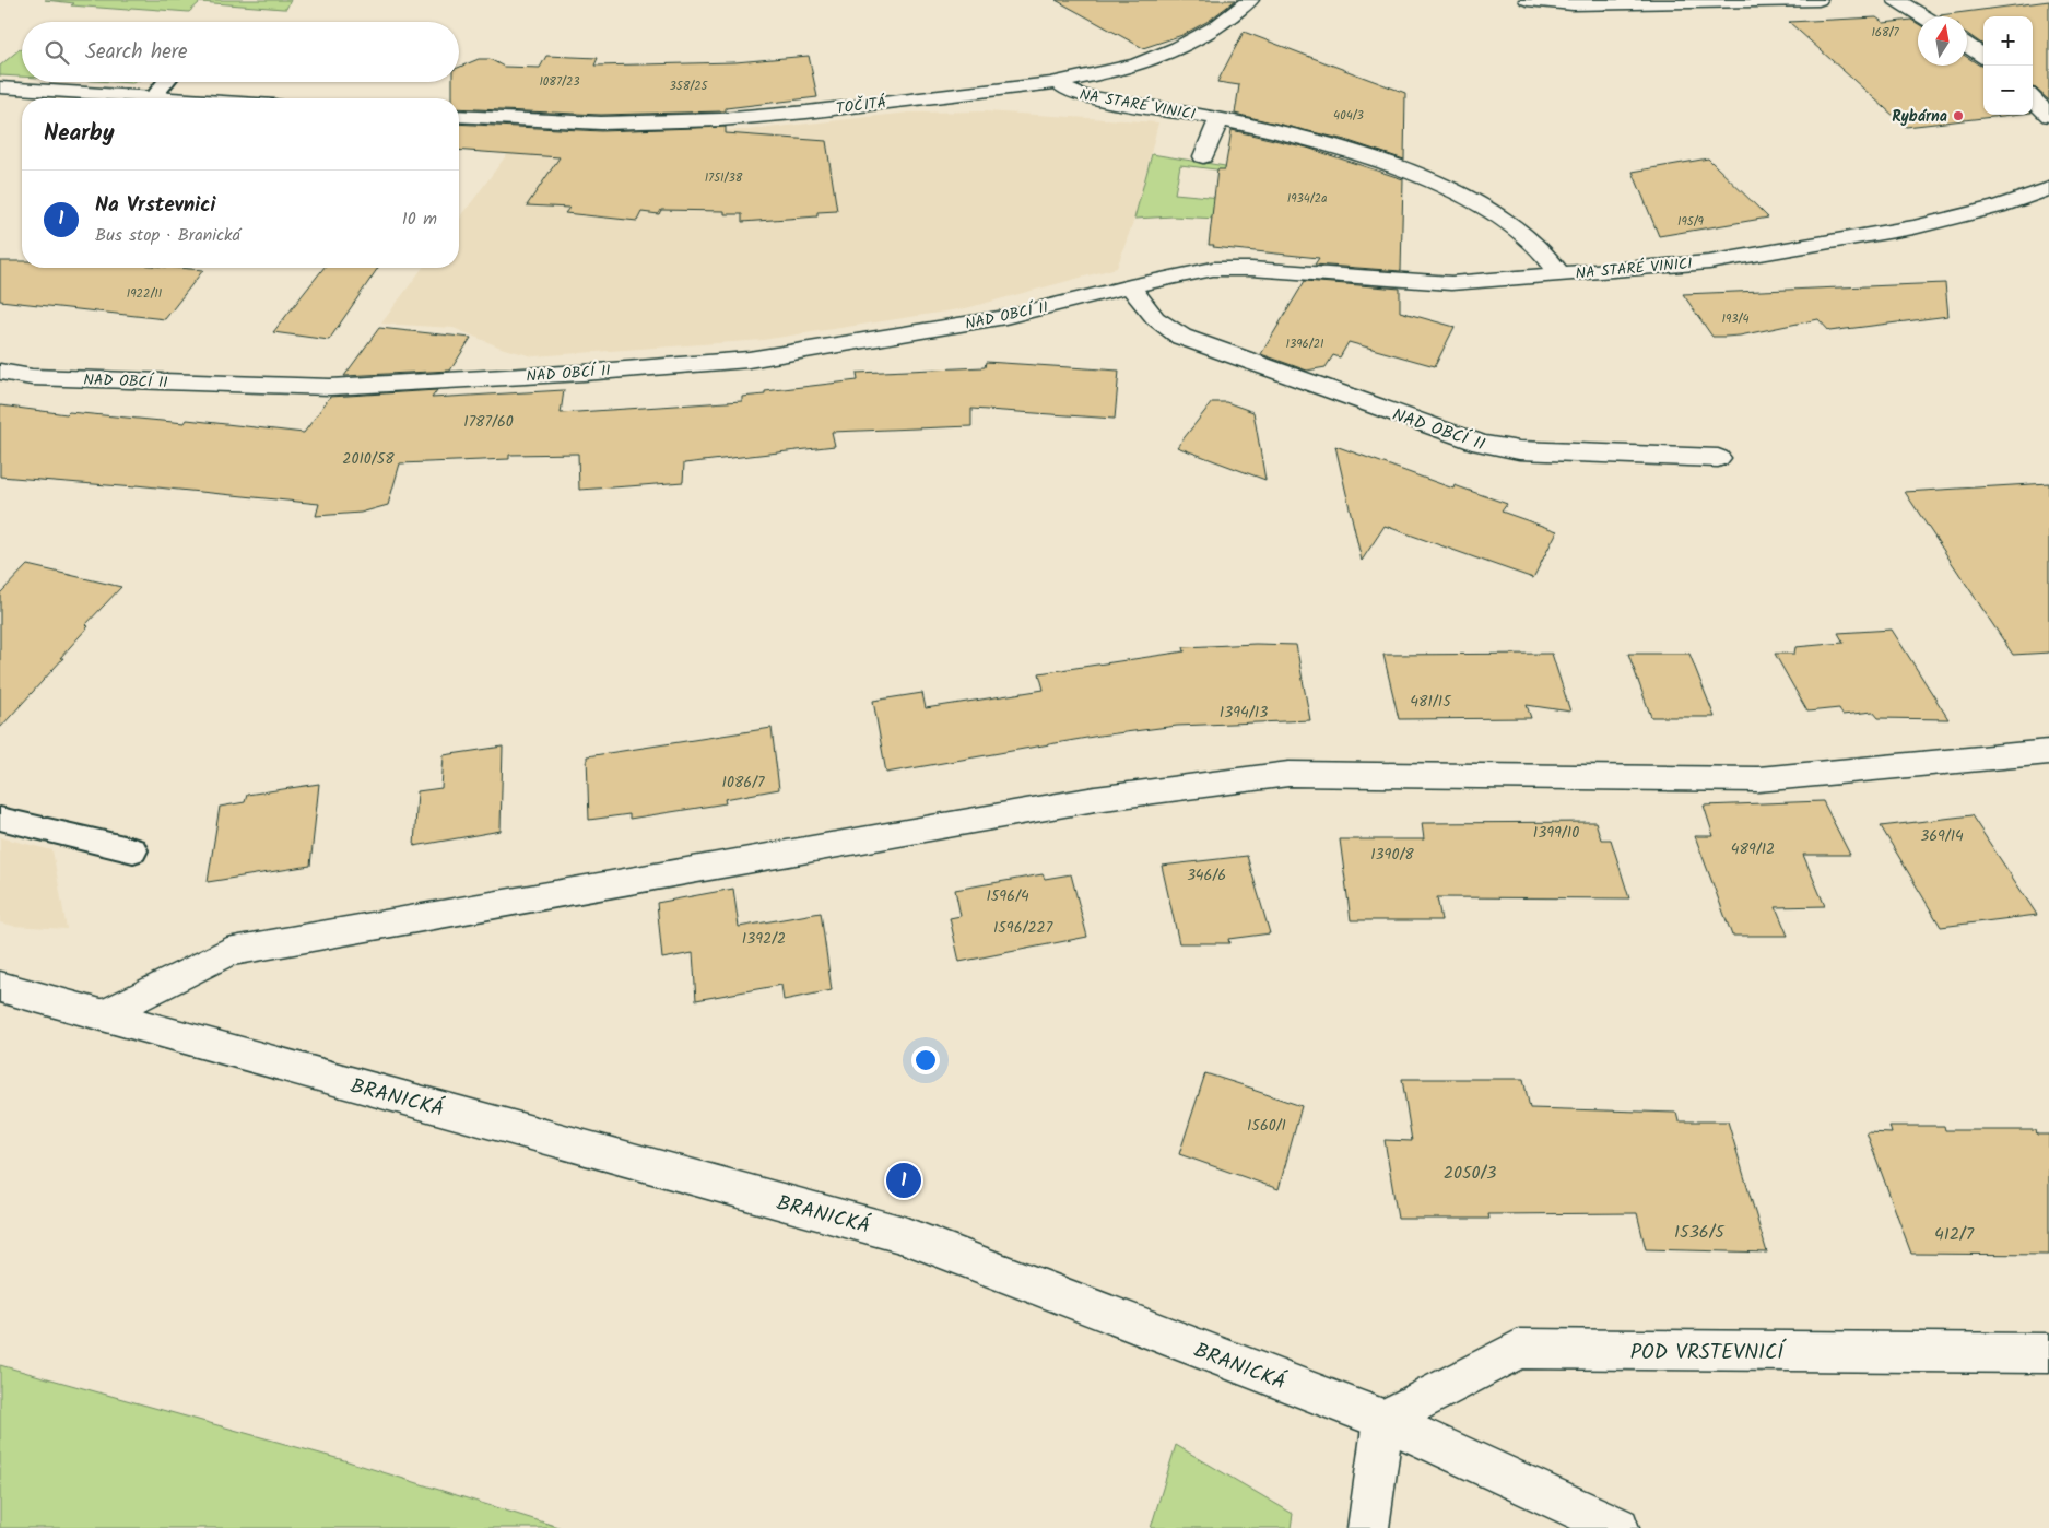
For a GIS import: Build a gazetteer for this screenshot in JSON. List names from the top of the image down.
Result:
{
  "streets": {
    "street": [
      "NA STARÉ VINICI",
      "TOČITÁ",
      "NAD OBCÍ II",
      "BRANICKÁ",
      "POD VRSTEVNICÍ"
    ]
  },
  "crossings": [
    ["NA STARÉ VINICI", "TOČITÁ"],
    ["NA STARÉ VINICI", "NAD OBCÍ II"],
    ["BRANICKÁ", "POD VRSTEVNICÍ"]
  ],
  "places": ["Rybárna"],
  "house_numbers": [
    "168/7",
    "1087/23",
    "358/25",
    "404/3",
    "1751/38",
    "1934/2a",
    "195/9",
    "1922/11",
    "193/4",
    "1396/21",
    "1787/60",
    "2010/58",
    "481/15",
    "1394/13",
    "1086/7",
    "1399/10",
    "369/14",
    "489/12",
    "1390/8",
    "346/6",
    "1596/4",
    "1596/227",
    "1392/2",
    "1560/1",
    "2050/3",
    "1536/5",
    "412/7"
  ],
  "north": "top",
  "page": {
    "map_buttons": ["+", "−"],
    "search": "Search here",
    "heading": "Nearby",
    "list": [
      {
        "mark": "1",
        "name": "Na Vrstevnici",
        "note": "Bus stop · Branická",
        "value": "10 m"
      }
    ],
    "pins": "1"
  }
}
